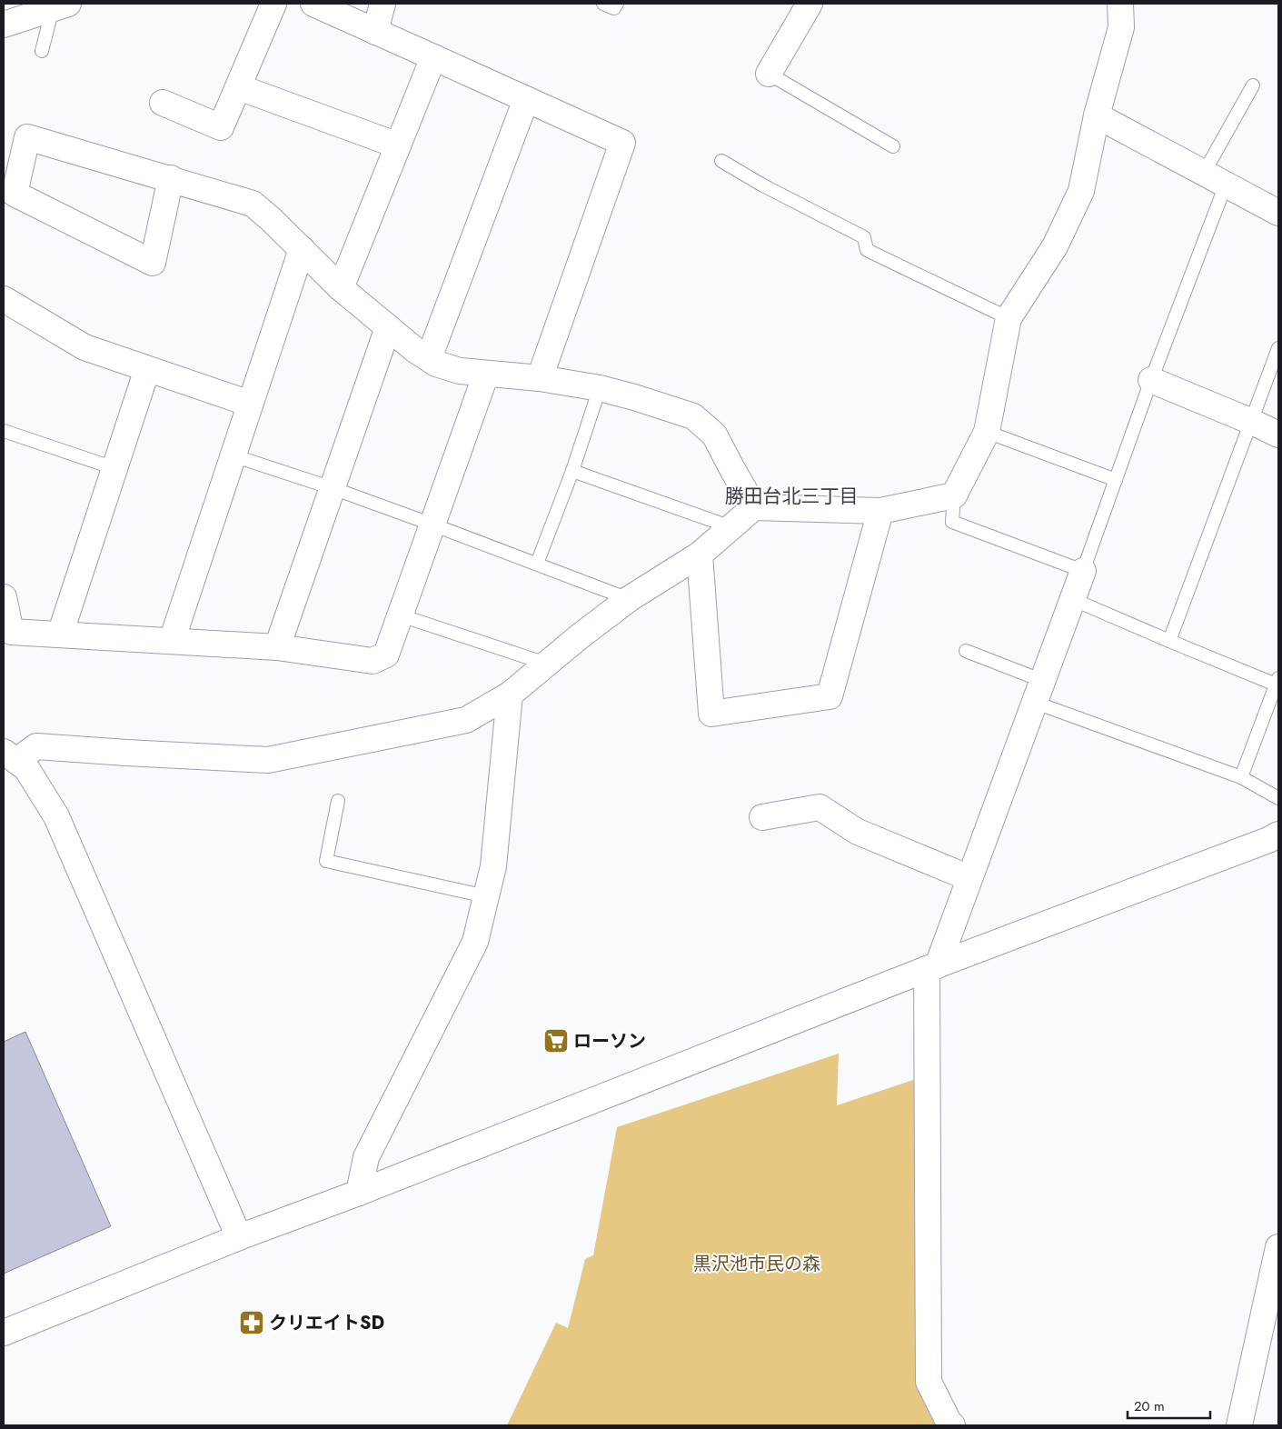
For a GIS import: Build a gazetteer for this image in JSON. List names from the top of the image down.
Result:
{
  "districts": ["勝田台北三丁目"],
  "parks": ["黒沢池市民の森"],
  "places": {
    "supermarket": ["ローソン"],
    "pharmacy": ["クリエイトSD"]
  },
  "scale_bar": "20 m"
}
